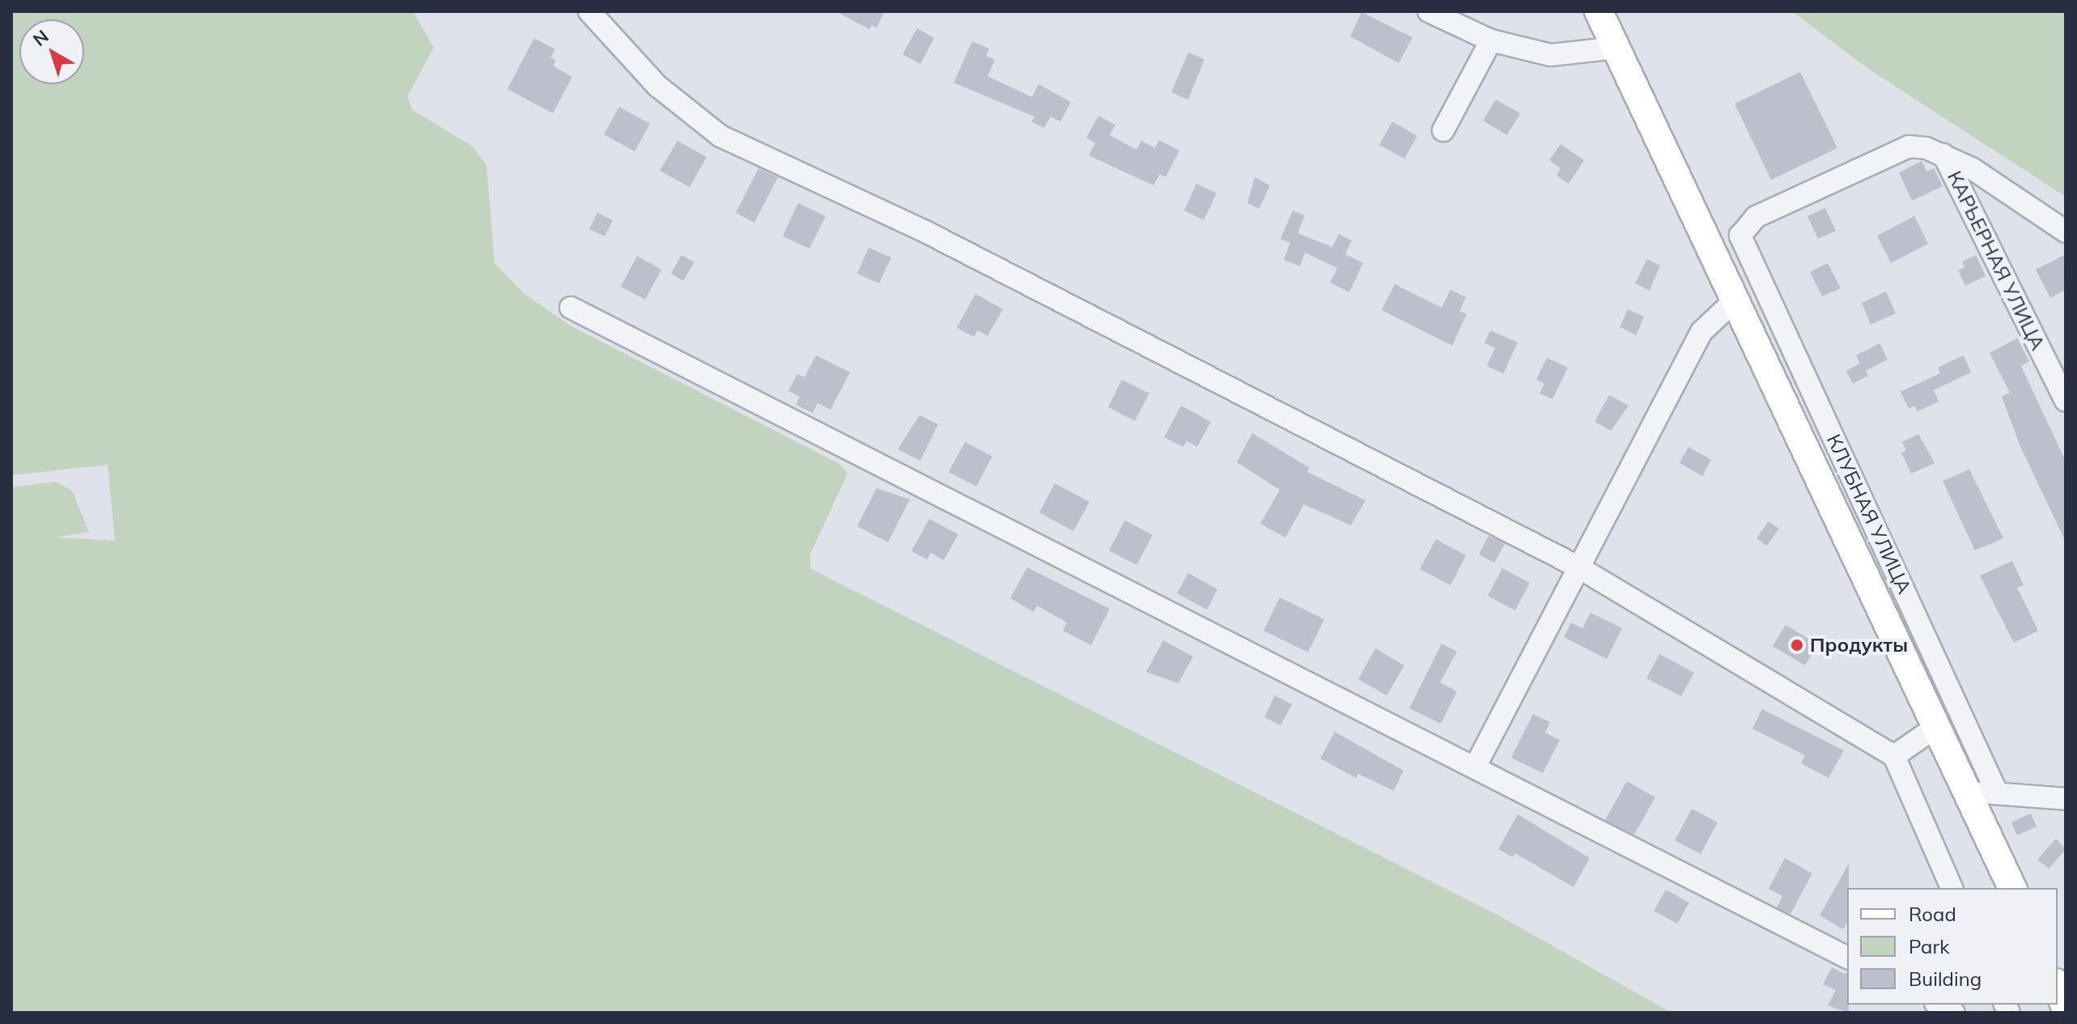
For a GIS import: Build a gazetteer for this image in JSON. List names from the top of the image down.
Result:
{
  "streets": {
    "street": ["КАРЬЕРНАЯ УЛИЦА", "КЛУБНАЯ УЛИЦА"]
  },
  "crossings": [
    ["КАРЬЕРНАЯ УЛИЦА", "КЛУБНАЯ УЛИЦА"]
  ],
  "places": ["Продукты"],
  "legend": ["Road", "Park", "Building"],
  "north": "top left"
}
